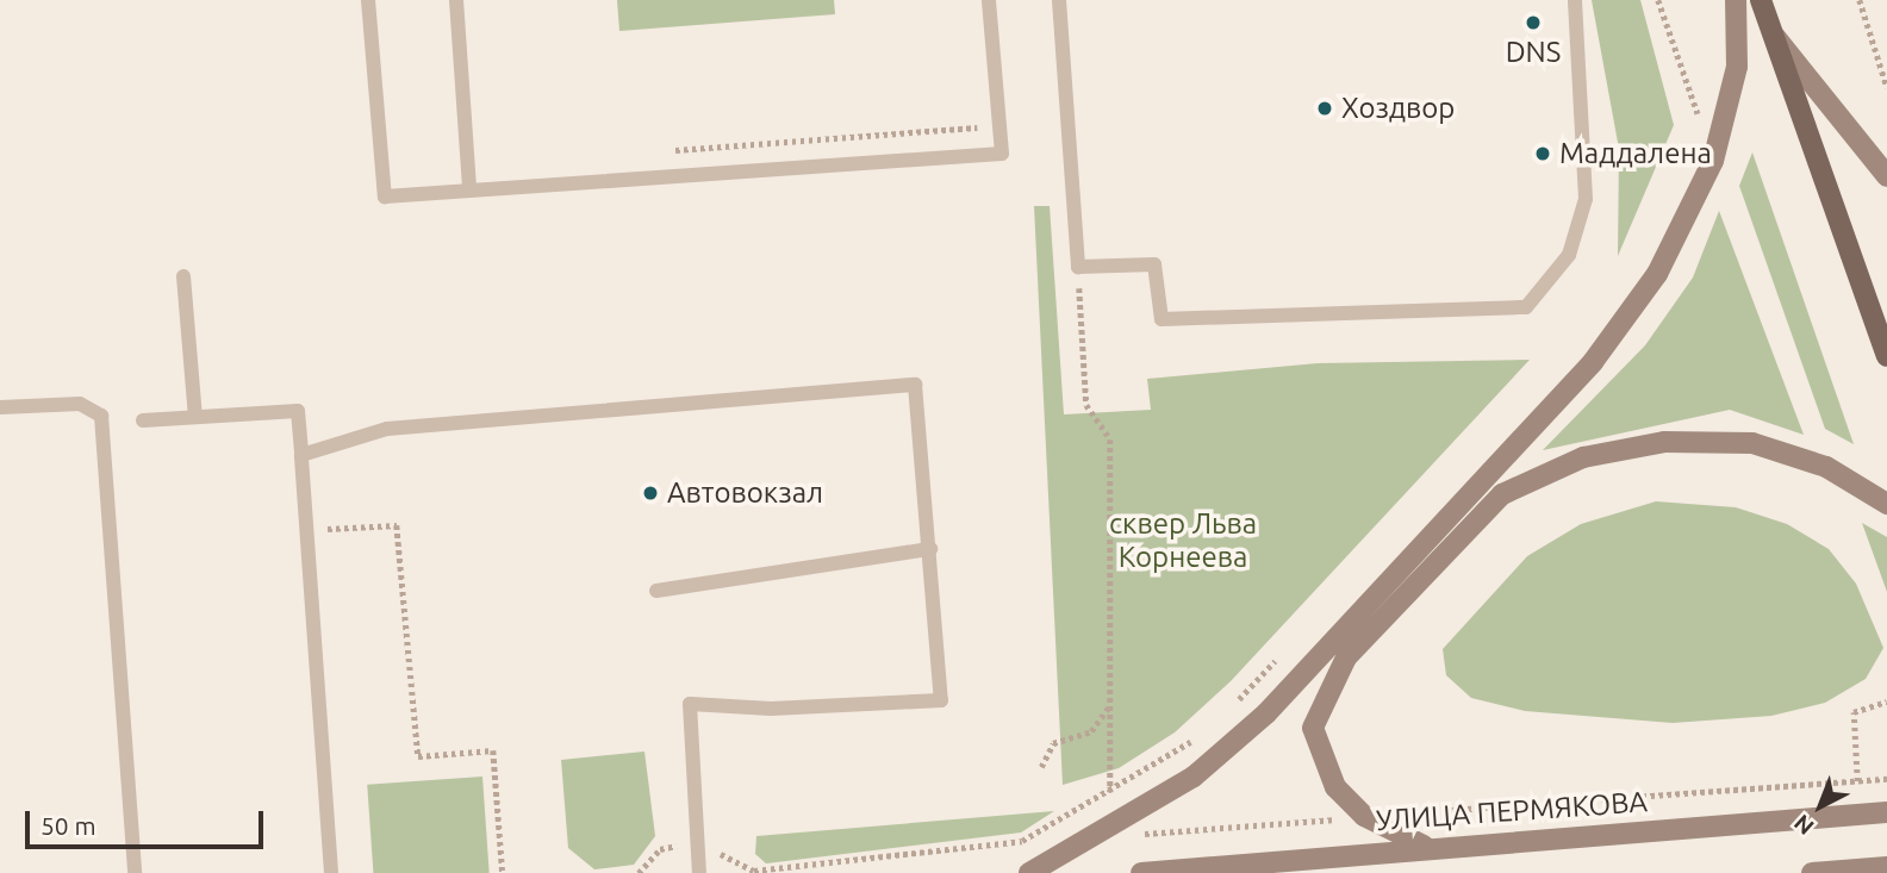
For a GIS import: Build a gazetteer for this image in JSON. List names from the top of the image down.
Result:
{
  "streets": {
    "main road": ["УЛИЦА ПЕРМЯКОВА"]
  },
  "parks": ["сквер Льва Корнеева"],
  "places": [
    "DNS",
    "Хоздвор",
    "Маддалена",
    "Автовокзал"
  ],
  "scale_bar": "50 m",
  "north": "bottom left"
}
